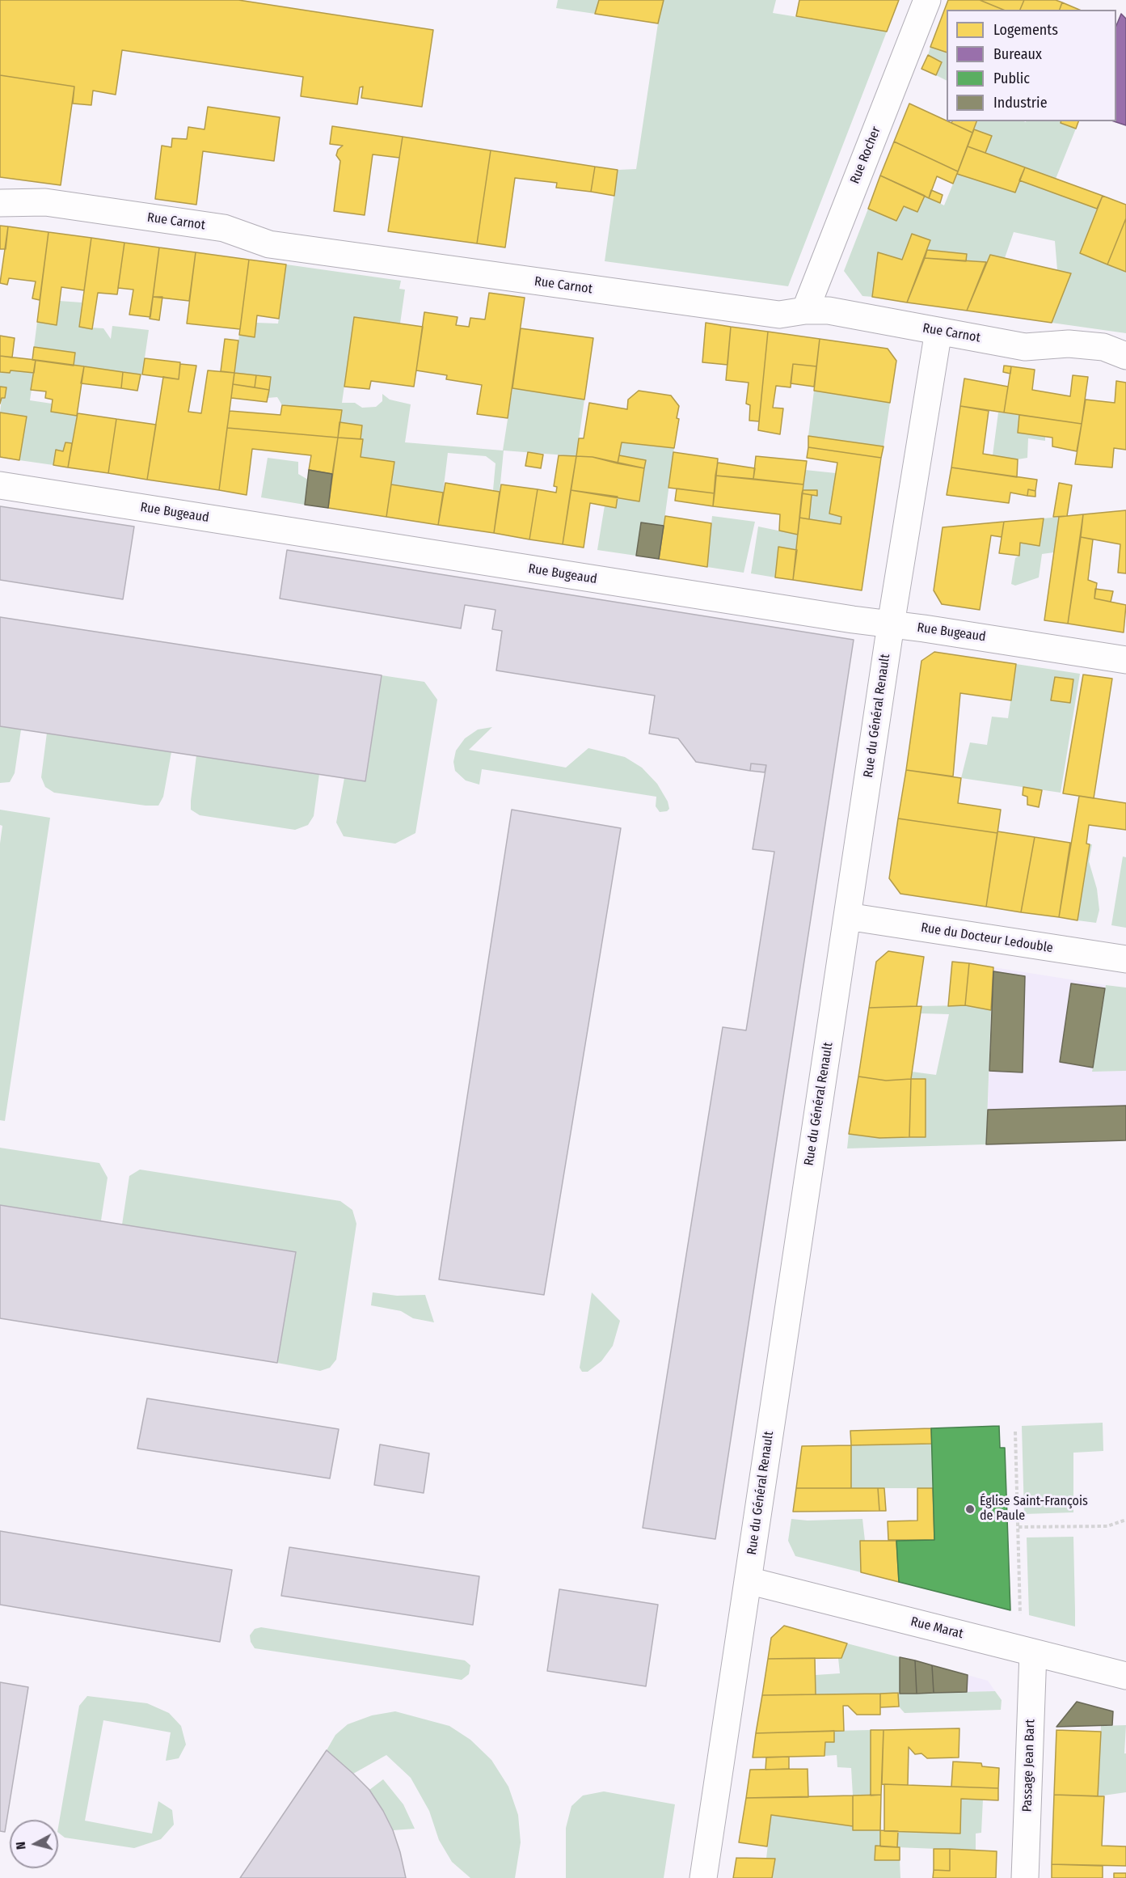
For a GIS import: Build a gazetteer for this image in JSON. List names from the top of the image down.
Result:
{
  "streets": {
    "street": [
      "Rue Rocher",
      "Rue Carnot",
      "Rue Bugeaud",
      "Rue du Général Renault",
      "Rue du Docteur Ledouble",
      "Rue Marat",
      "Passage Jean Bart"
    ]
  },
  "crossings": [
    ["Rue Rocher", "Rue Carnot"],
    ["Rue Carnot", "Rue du Général Renault"],
    ["Rue Bugeaud", "Rue du Général Renault"],
    ["Rue du Général Renault", "Rue du Docteur Ledouble"],
    ["Rue du Général Renault", "Rue Marat"],
    ["Rue Marat", "Passage Jean Bart"]
  ],
  "places": ["Église Saint-François de Paule"],
  "legend": [
    "Logements",
    "Bureaux",
    "Public",
    "Industrie"
  ],
  "north": "left"
}
